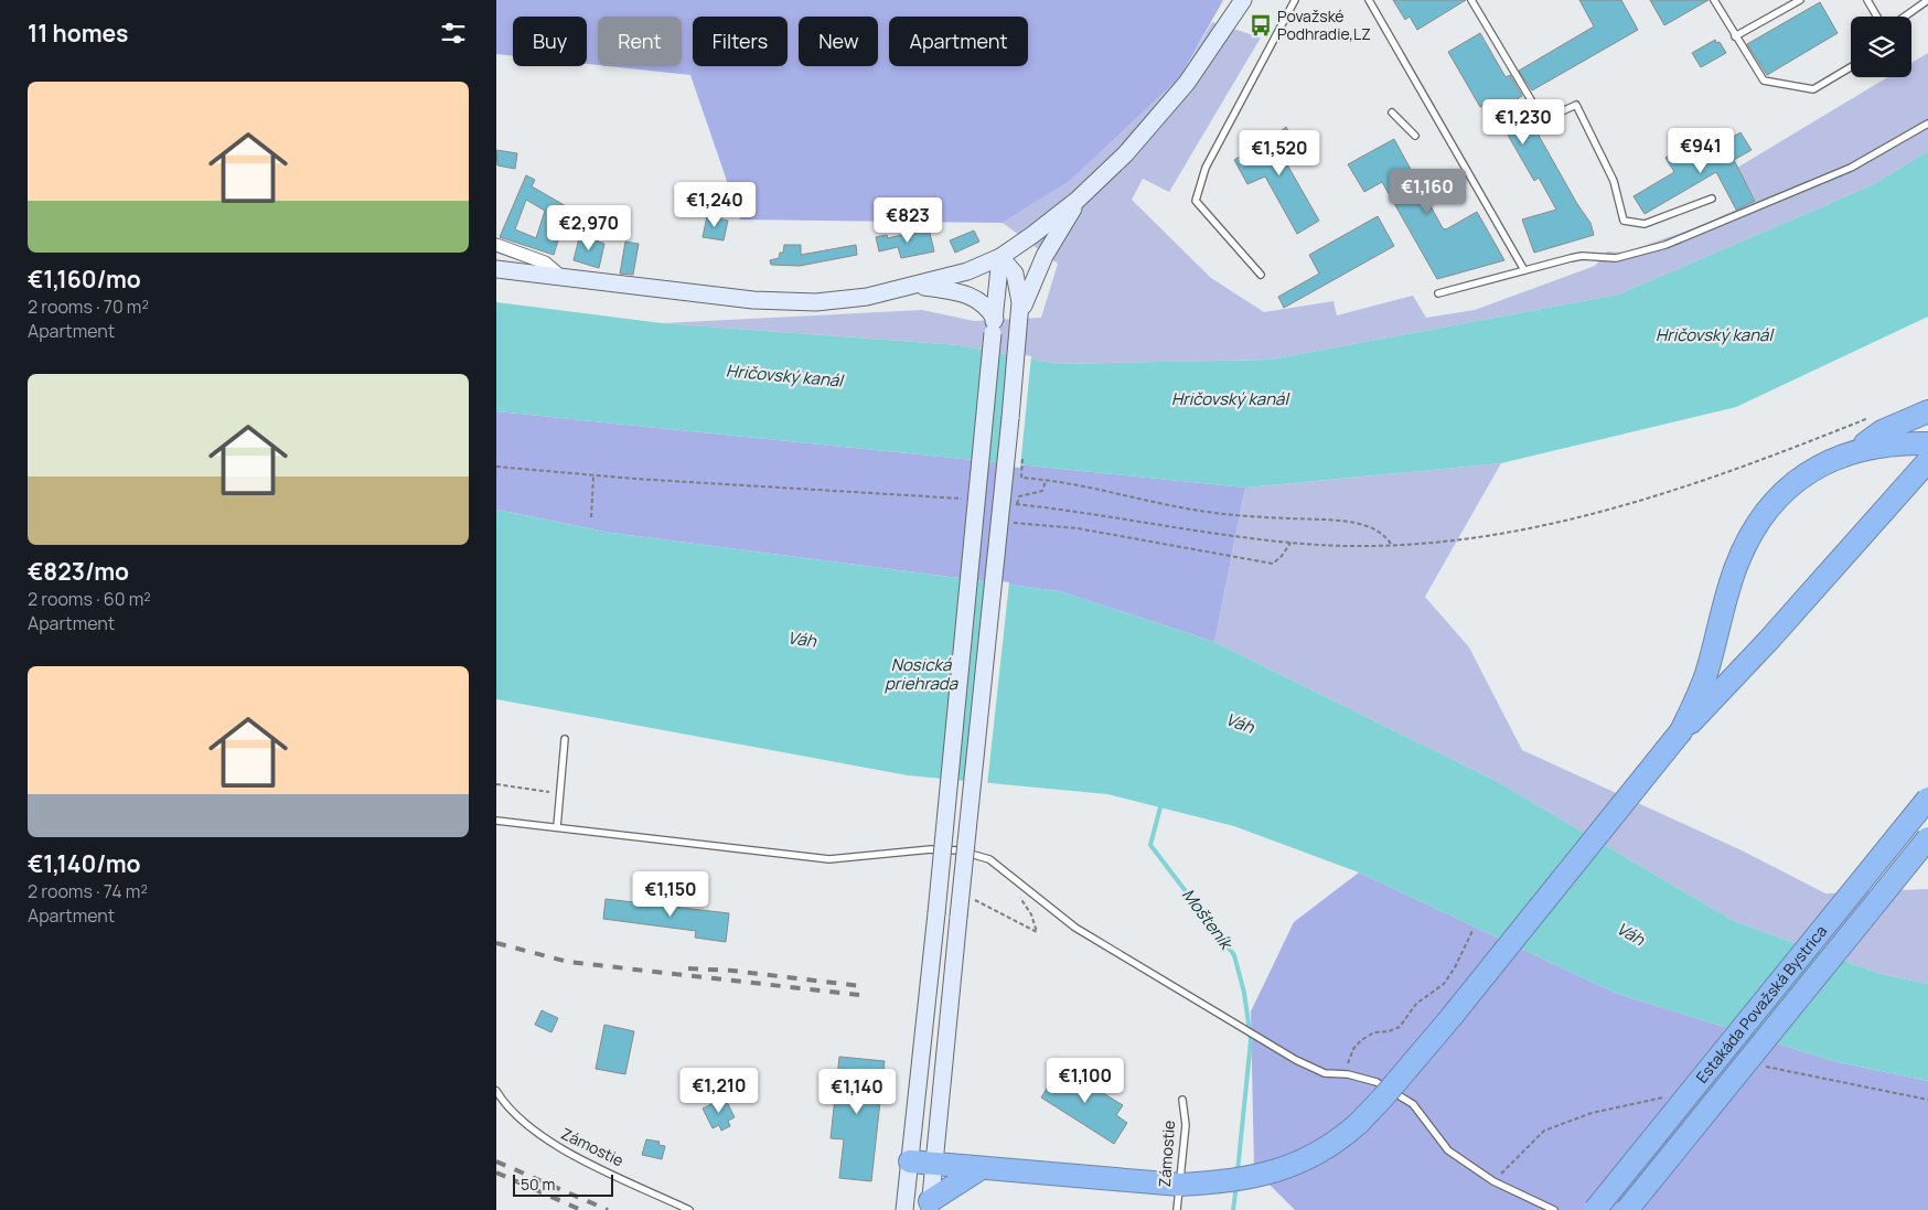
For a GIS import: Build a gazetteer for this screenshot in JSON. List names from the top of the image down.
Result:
{
  "streets": {
    "highway": ["Estakáda Považská Bystrica"],
    "lane": ["Zámostie"]
  },
  "water": [
    "Hričovský kanál",
    "Váh",
    "Nosická priehrada",
    "Mošteník"
  ],
  "places": {
    "bus stop": ["Považské Podhradie,LZ"]
  },
  "scale_bar": "50 m",
  "page": {
    "heading": "11 homes",
    "chip": [
      "Buy",
      "Rent",
      "Filters",
      "New",
      "Apartment"
    ],
    "list": [
      {
        "name": "€1,160/mo",
        "note": "2 rooms · 70 m² · Apartment"
      },
      {
        "name": "€823/mo",
        "note": "2 rooms · 60 m² · Apartment"
      },
      {
        "name": "€1,140/mo",
        "note": "2 rooms · 74 m² · Apartment"
      }
    ],
    "price": [
      "€1,230",
      "€941",
      "€1,520",
      "€1,160",
      "€1,240",
      "€823",
      "€2,970",
      "€1,150",
      "€1,100",
      "€1,210",
      "€1,140"
    ],
    "scale": "50 m"
  }
}
